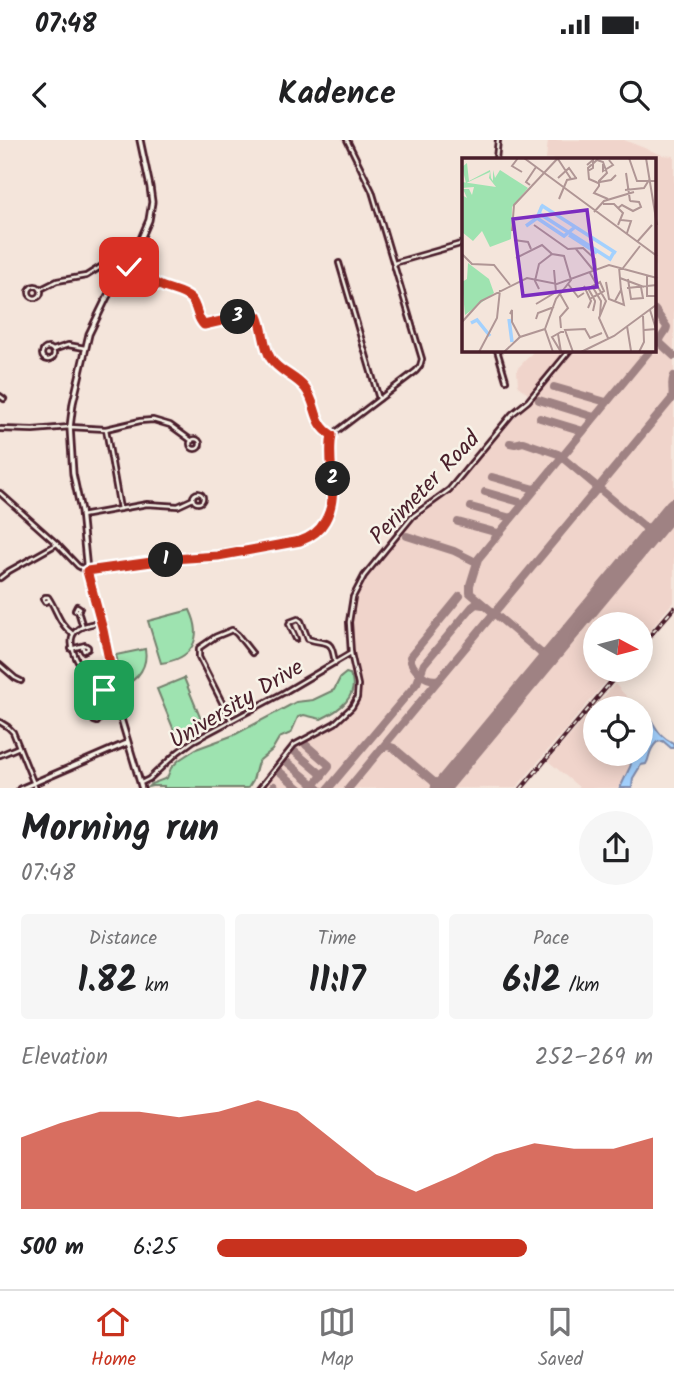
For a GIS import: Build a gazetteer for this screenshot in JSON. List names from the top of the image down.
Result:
{
  "streets": {
    "street": ["Perimeter Road", "University Drive"]
  },
  "crossings": [
    ["Perimeter Road", "University Drive"]
  ],
  "north": "right",
  "page": {
    "status": "07:48",
    "header": "Kadence",
    "pins": ["3", "2", "1"],
    "heading": ["Morning run", "07:48"],
    "stats": [
      ["Distance", "1.82 km"],
      ["Time", "11:17"],
      ["Pace", "6:12 /km"]
    ],
    "chart": ["Elevation", "252–269 m"],
    "list": [
      {
        "name": "500 m",
        "note": "6:25"
      }
    ],
    "tabs": ["Home", "Map", "Saved"]
  }
}
